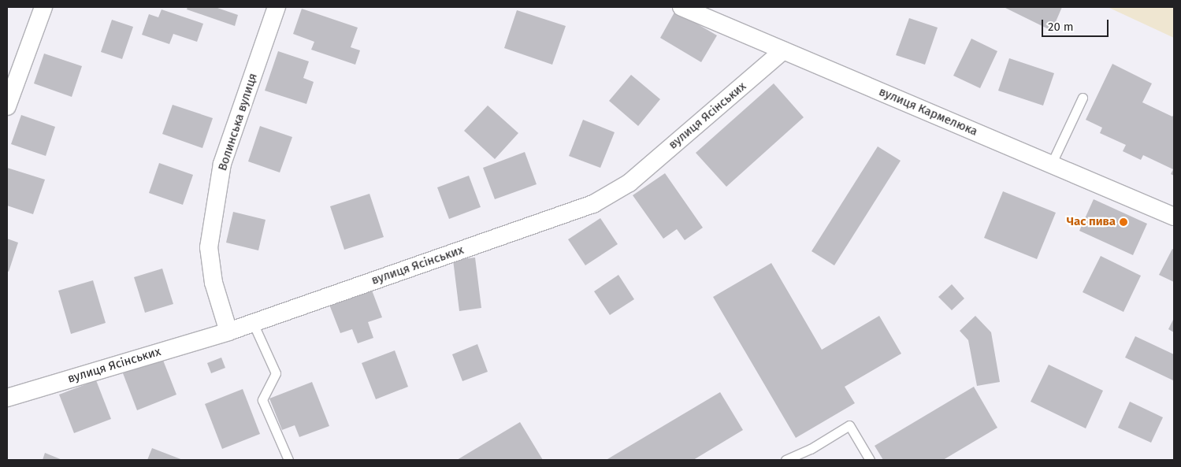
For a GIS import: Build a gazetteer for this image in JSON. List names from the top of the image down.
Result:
{
  "streets": {
    "street": ["вулиця Кармелюка", "вулиця Ясінських", "Волинська вулиця"]
  },
  "crossings": [
    ["вулиця Кармелюка", "вулиця Ясінських"],
    ["вулиця Ясінських", "Волинська вулиця"]
  ],
  "places": ["Час пива"],
  "scale_bar": "20 m"
}
